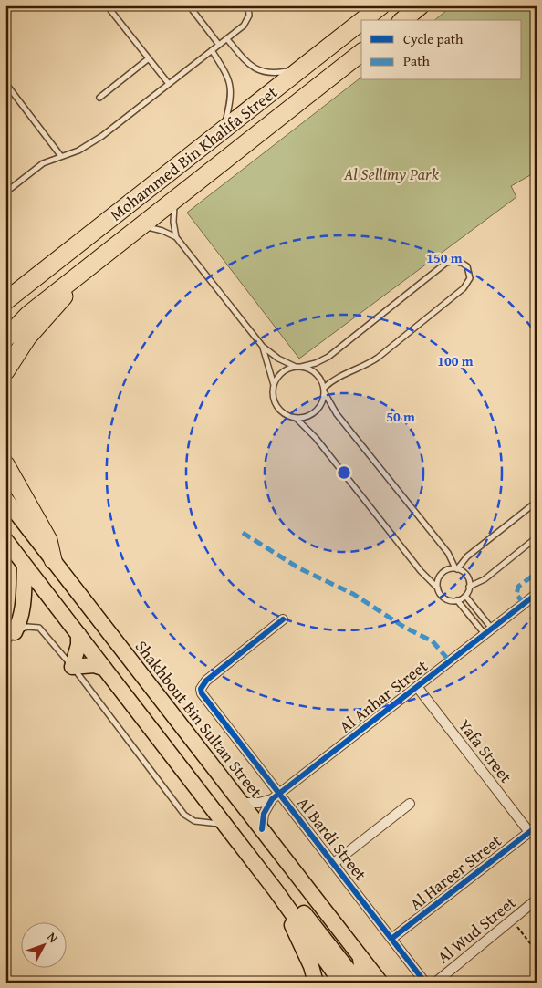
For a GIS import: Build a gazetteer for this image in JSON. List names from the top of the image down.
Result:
{
  "streets": {
    "highway": ["Mohammed Bin Khalifa Street"],
    "main road": ["Shakhbout Bin Sultan Street"],
    "street": [
      "Al Anhar Street",
      "Yafa Street",
      "Al Bardi Street",
      "Al Hareer Street",
      "Al Wud Street"
    ]
  },
  "crossings": [
    ["Al Anhar Street", "Shakhbout Bin Sultan Street"],
    ["Al Anhar Street", "Yafa Street"],
    ["Al Anhar Street", "Al Bardi Street"],
    ["Yafa Street", "Al Hareer Street"],
    ["Al Bardi Street", "Al Hareer Street"]
  ],
  "parks": ["Al Sellimy Park"],
  "legend": ["Cycle path", "Path"],
  "north": "top right",
  "rings": ["150 m", "100 m", "50 m"]
}
